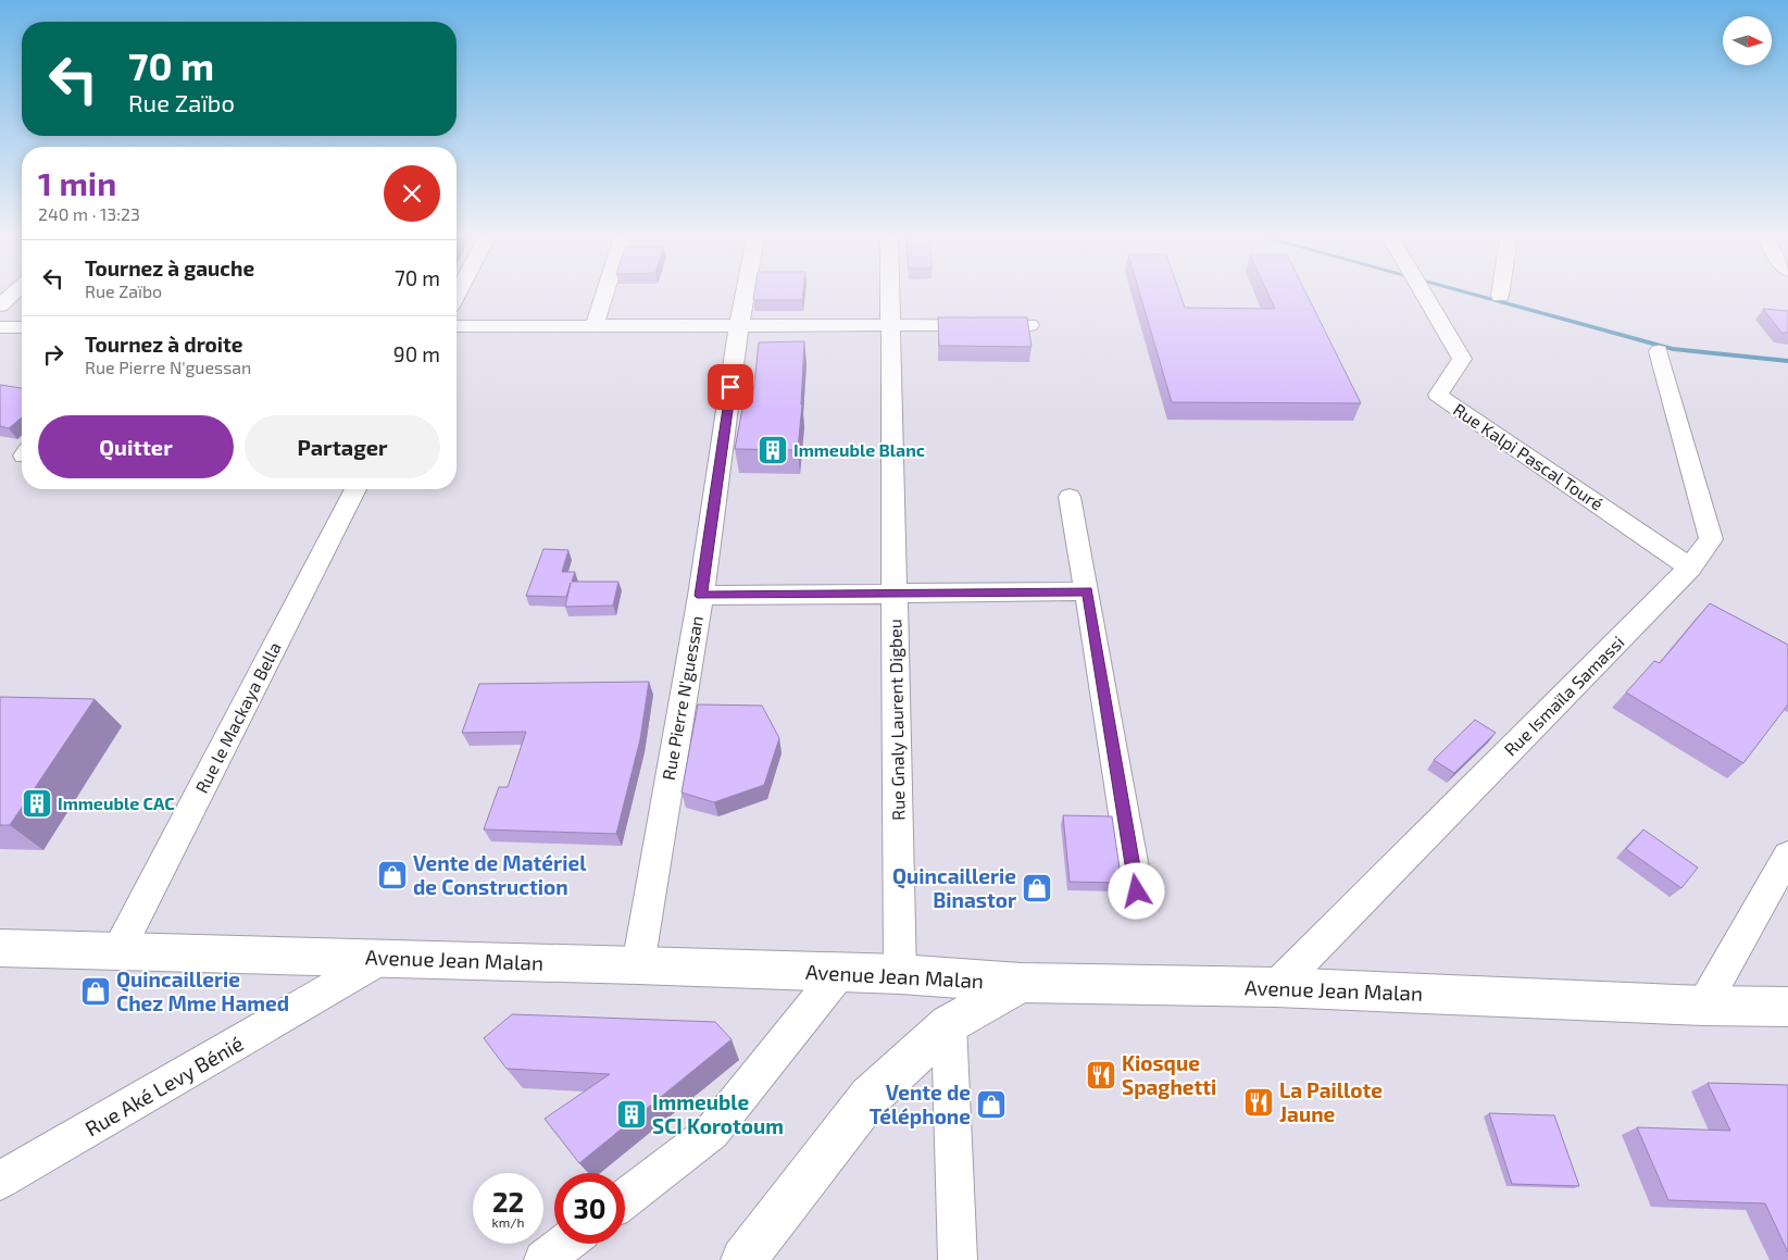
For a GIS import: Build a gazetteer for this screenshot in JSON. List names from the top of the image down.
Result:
{
  "streets": {
    "main road": ["Avenue Jean Malan"],
    "street": [
      "Rue Kalpi Pascal Touré",
      "Rue Ismaïla Samassi",
      "Rue Pierre N'guessan",
      "Rue le Mackaya Bella",
      "Rue Gnaly Laurent Digbeu",
      "Rue Aké Levy Bénié"
    ]
  },
  "crossings": [
    ["Rue Kalpi Pascal Touré", "Rue Ismaïla Samassi"],
    ["Rue Ismaïla Samassi", "Avenue Jean Malan"],
    ["Rue Pierre N'guessan", "Avenue Jean Malan"],
    ["Rue le Mackaya Bella", "Avenue Jean Malan"],
    ["Rue Gnaly Laurent Digbeu", "Avenue Jean Malan"],
    ["Avenue Jean Malan", "Rue Aké Levy Bénié"]
  ],
  "places": {
    "building": ["Immeuble Blanc", "Immeuble CAC", "Immeuble SCI Korotoum"],
    "shop": [
      "Vente de Matériel de Construction",
      "Quincaillerie Binastor",
      "Quincaillerie Chez Mme Hamed",
      "Vente de Téléphone"
    ],
    "restaurant": ["Kiosque Spaghetti", "La Paillote Jaune"]
  },
  "north": "right",
  "page": {
    "turn": ["70 m", "Rue Zaïbo"],
    "heading": ["1 min", "240 m · 13:23"],
    "list": [
      {
        "name": "Tournez à gauche",
        "note": "Rue Zaïbo",
        "value": "70 m"
      },
      {
        "name": "Tournez à droite",
        "note": "Rue Pierre N'guessan",
        "value": "90 m"
      }
    ],
    "buttons": ["Quitter", "Partager"],
    "speed": "22 km/h",
    "limit": "30"
  }
}
